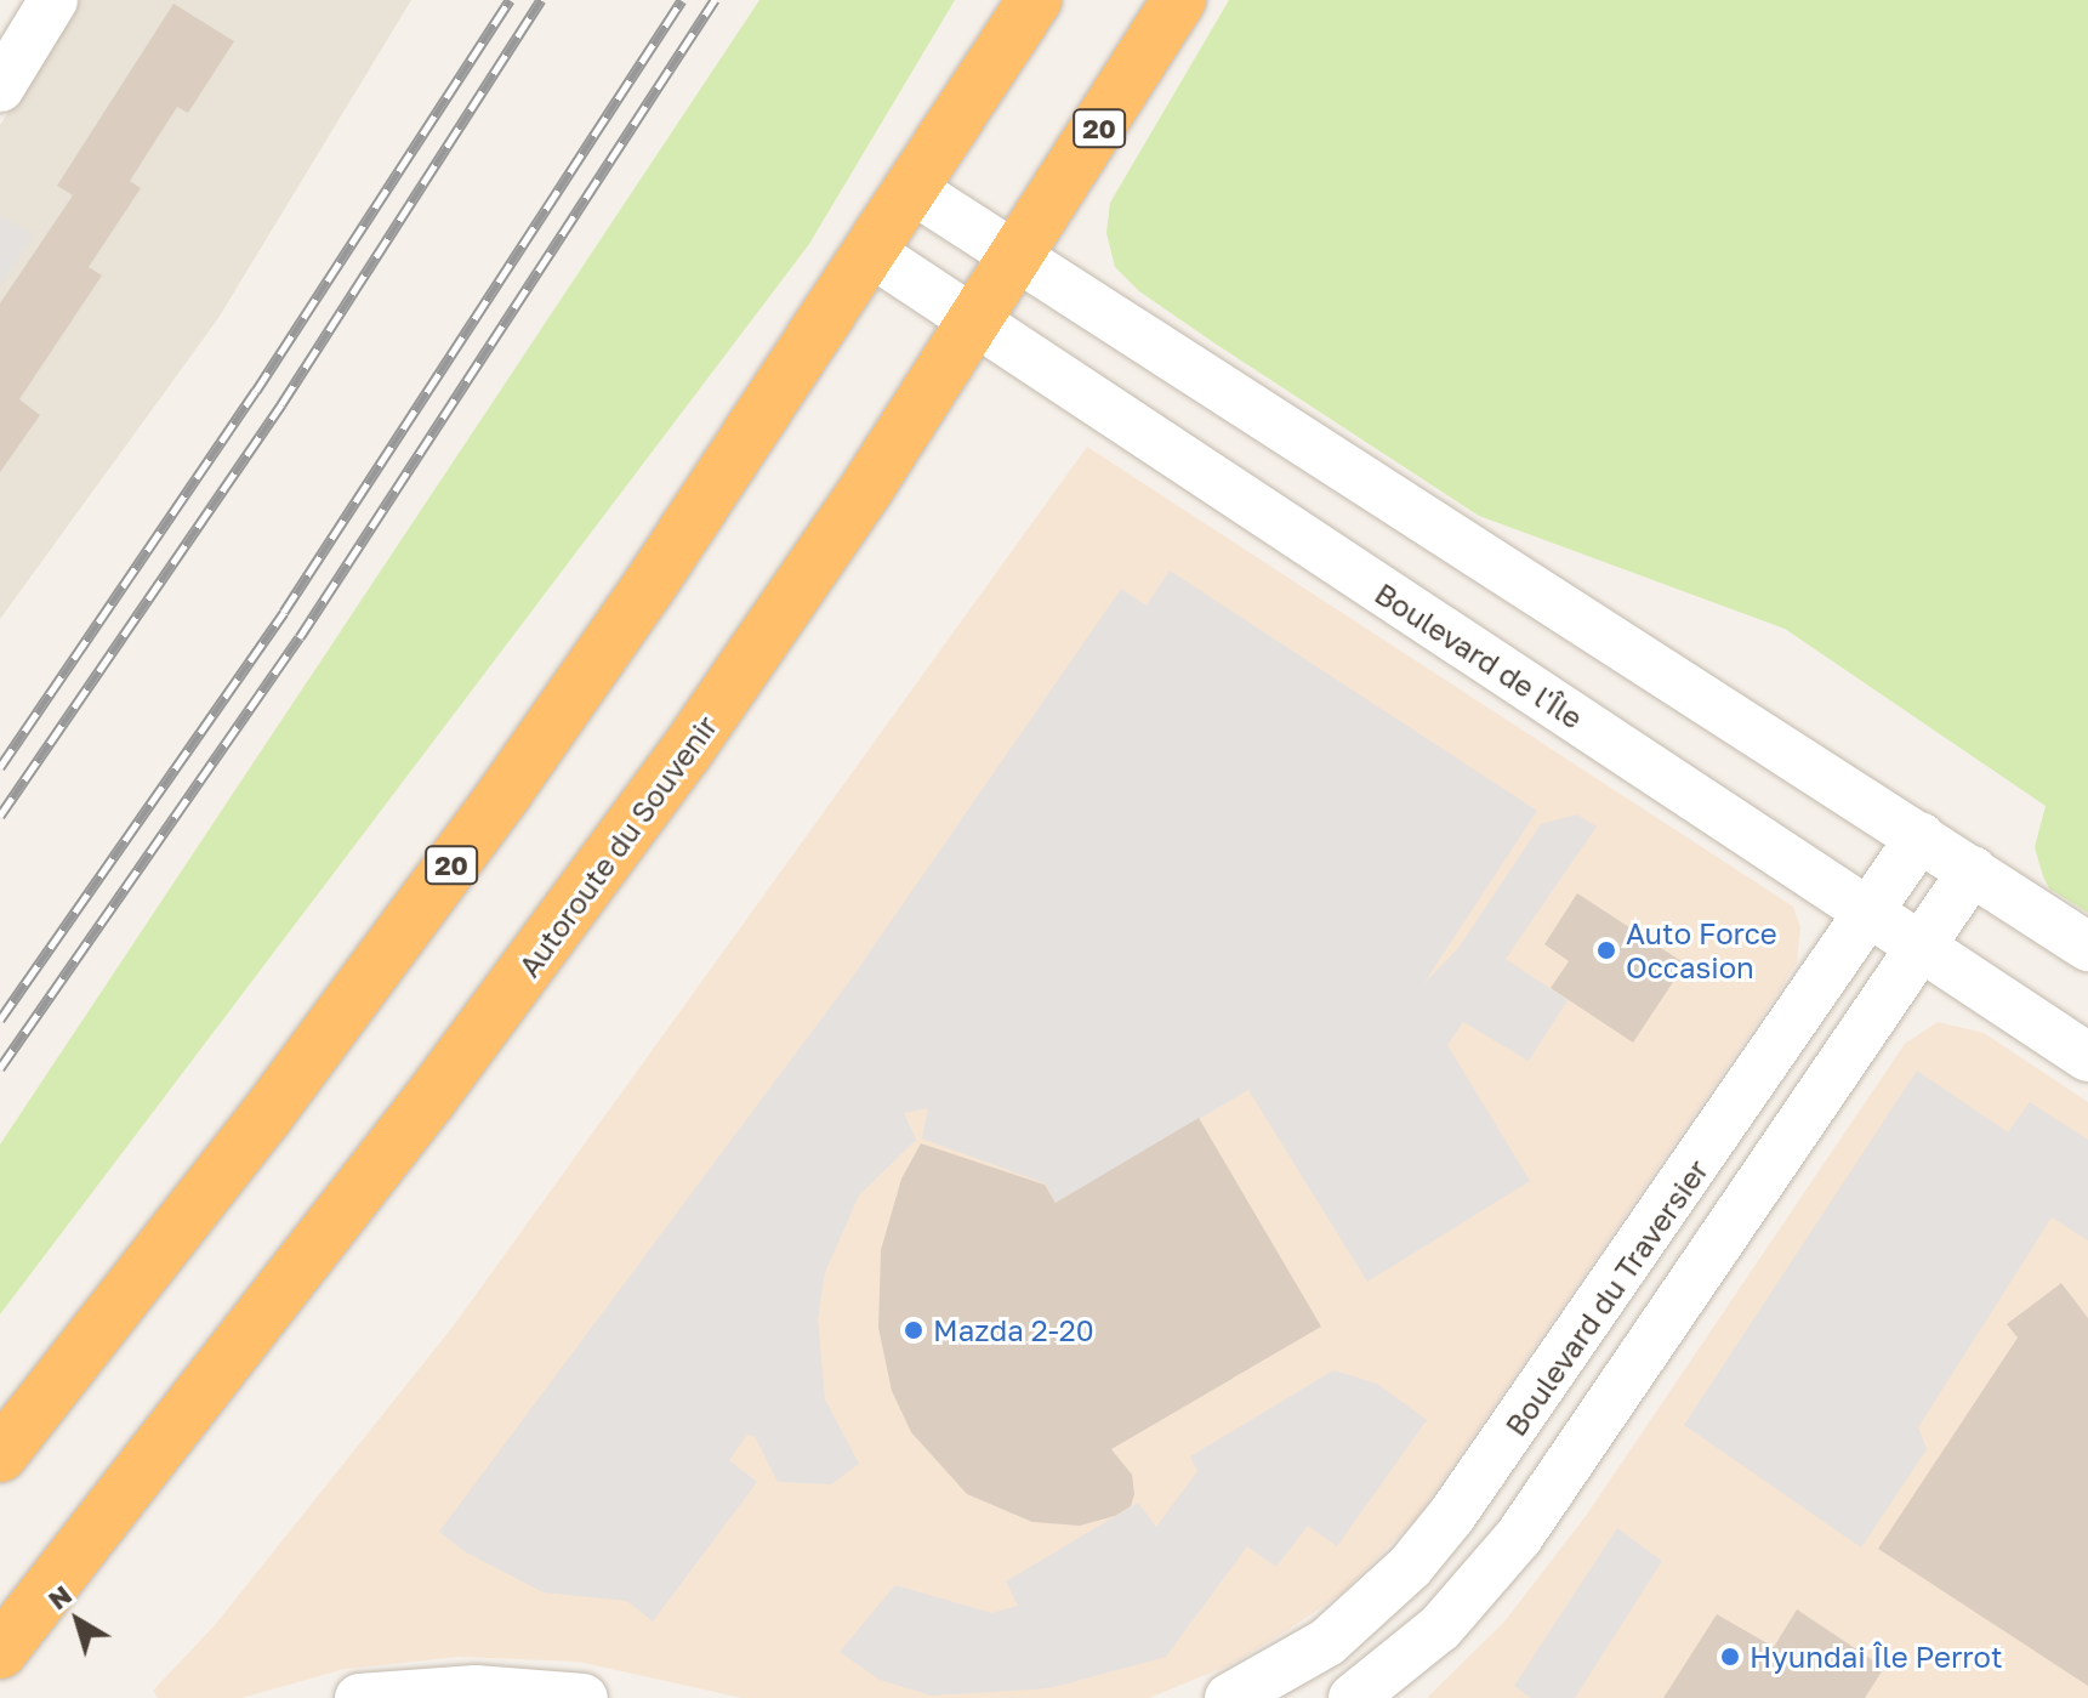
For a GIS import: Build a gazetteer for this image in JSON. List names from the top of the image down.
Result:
{
  "streets": {
    "highway": ["20", "Autoroute du Souvenir"],
    "street": ["Boulevard de l'Île", "Boulevard du Traversier"]
  },
  "crossings": [
    ["20", "Boulevard de l'Île"],
    ["Boulevard de l'Île", "Autoroute du Souvenir"],
    ["Boulevard de l'Île", "Boulevard du Traversier"]
  ],
  "places": ["Auto Force Occasion", "Mazda 2-20", "Hyundai Île Perrot"],
  "north": "top left"
}
